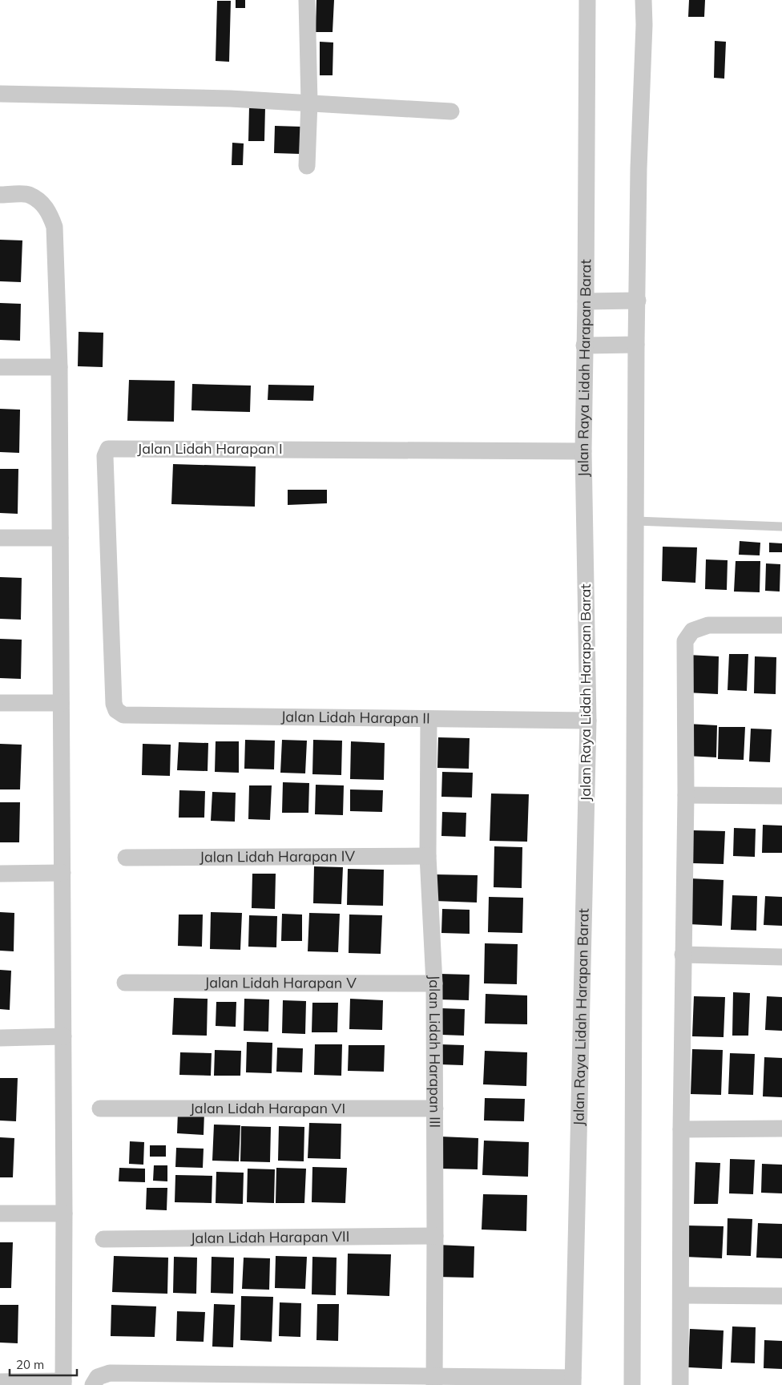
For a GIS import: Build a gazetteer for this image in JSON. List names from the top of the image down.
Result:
{
  "streets": {
    "street": [
      "Jalan Raya Lidah Harapan Barat",
      "Jalan Lidah Harapan I",
      "Jalan Lidah Harapan II",
      "Jalan Lidah Harapan IV",
      "Jalan Lidah Harapan V",
      "Jalan Lidah Harapan III",
      "Jalan Lidah Harapan VI",
      "Jalan Lidah Harapan VII"
    ]
  },
  "crossings": [
    ["Jalan Raya Lidah Harapan Barat", "Jalan Lidah Harapan I"],
    ["Jalan Raya Lidah Harapan Barat", "Jalan Lidah Harapan II"],
    ["Jalan Lidah Harapan I", "Jalan Lidah Harapan II"],
    ["Jalan Lidah Harapan II", "Jalan Lidah Harapan III"],
    ["Jalan Lidah Harapan IV", "Jalan Lidah Harapan III"],
    ["Jalan Lidah Harapan V", "Jalan Lidah Harapan III"],
    ["Jalan Lidah Harapan III", "Jalan Lidah Harapan VI"],
    ["Jalan Lidah Harapan III", "Jalan Lidah Harapan VII"]
  ],
  "scale_bar": "20 m"
}
